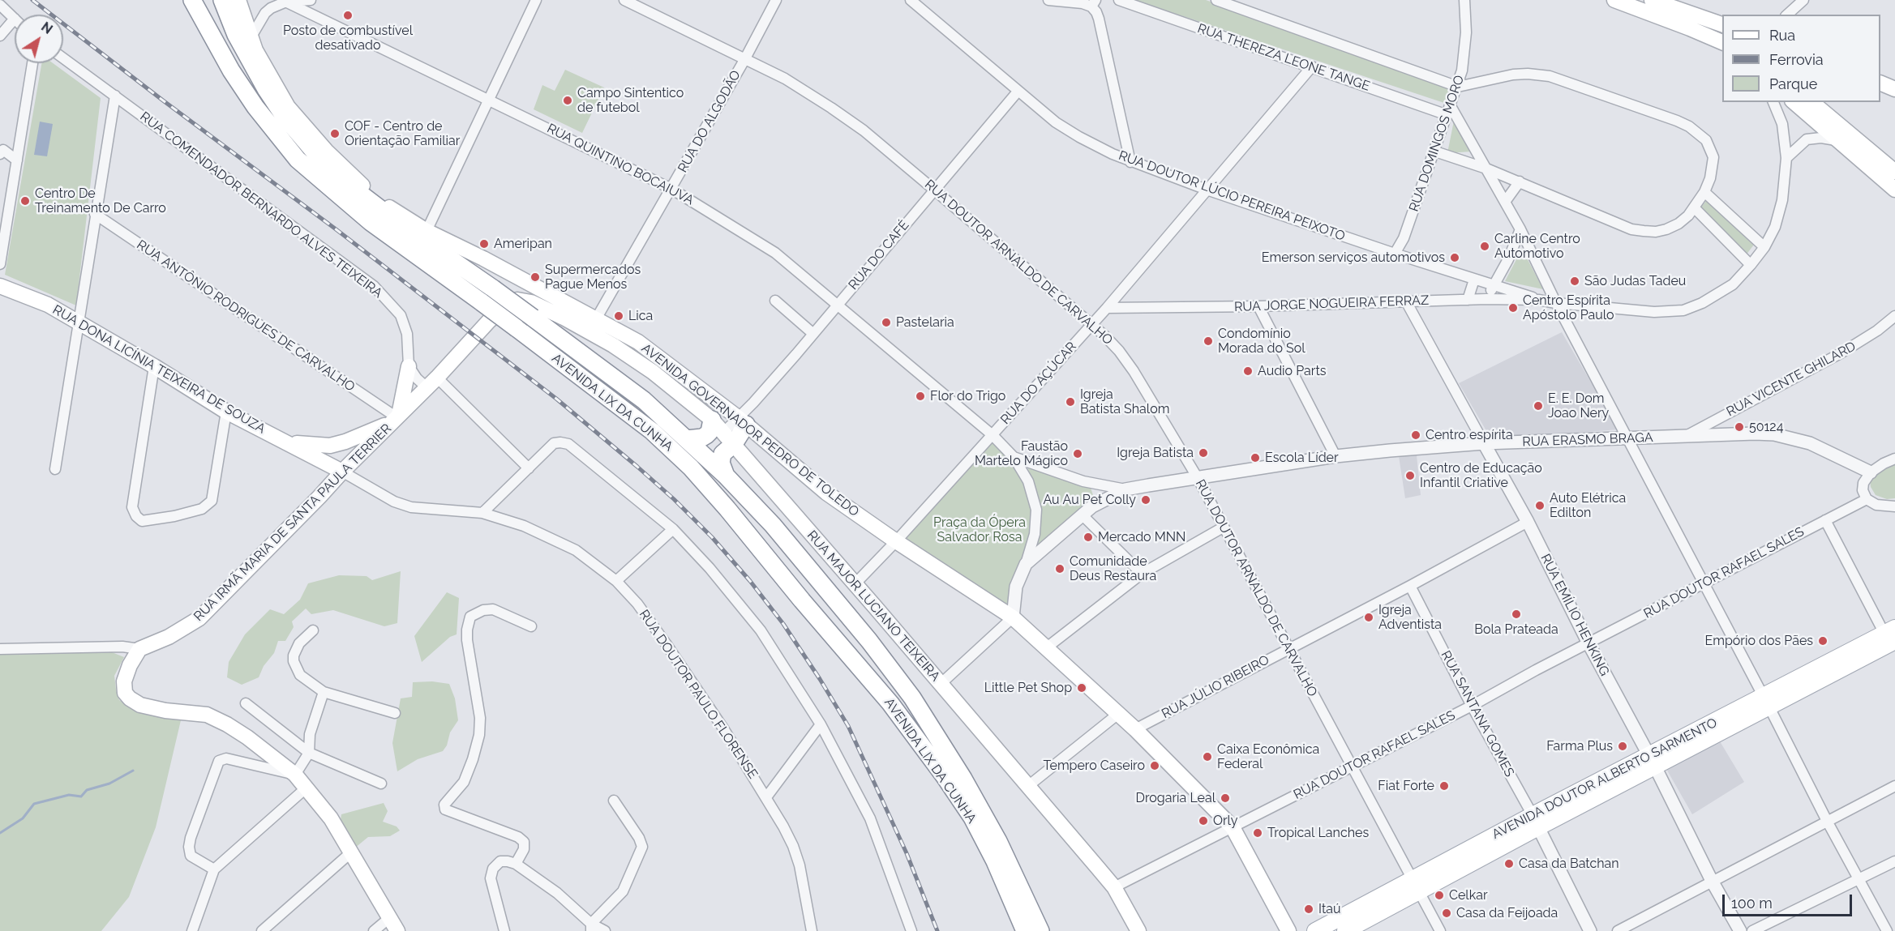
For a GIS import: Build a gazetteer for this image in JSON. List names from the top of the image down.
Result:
{
  "streets": {
    "highway": ["AVENIDA LIX DA CUNHA"],
    "main road": [
      "RUA DONA LICÍNIA TEIXEIRA DE SOUZA",
      "AVENIDA GOVERNADOR PEDRO DE TOLEDO",
      "RUA IRMÃ MARIA DE SANTA PAULA TERRIER",
      "RUA MAJOR LUCIANO TEIXEIRA",
      "AVENIDA DOUTOR ALBERTO SARMENTO"
    ],
    "street": [
      "RUA THEREZA LEONE TANGE",
      "RUA DO ALGODÃO",
      "RUA DOMINGOS MORO",
      "RUA QUINTINO BOCAIUVA",
      "RUA DOUTOR LÚCIO PEREIRA PEIXOTO",
      "RUA COMENDADOR BERNARDO ALVES TEIXEIRA",
      "RUA DO CAFÉ",
      "RUA DOUTOR ARNALDO DE CARVALHO",
      "RUA JORGE NOGUEIRA FERRAZ",
      "RUA ANTÔNIO RODRIGUES DE CARVALHO",
      "RUA VICENTE GHILARD",
      "RUA DO AÇÚCAR",
      "RUA ERASMO BRAGA",
      "RUA DOUTOR RAFAEL SALES",
      "RUA EMÍLIO HENKING",
      "RUA JÚLIO RIBEIRO",
      "RUA DOUTOR PAULO FLORENSE",
      "RUA SANTANA GOMES"
    ]
  },
  "crossings": [
    ["RUA THEREZA LEONE TANGE", "RUA DOMINGOS MORO"],
    ["RUA THEREZA LEONE TANGE", "RUA DO AÇÚCAR"],
    ["RUA DO ALGODÃO", "RUA QUINTINO BOCAIUVA"],
    ["RUA DO ALGODÃO", "RUA DOUTOR ARNALDO DE CARVALHO"],
    ["RUA DO ALGODÃO", "AVENIDA GOVERNADOR PEDRO DE TOLEDO"],
    ["RUA DOMINGOS MORO", "RUA DOUTOR LÚCIO PEREIRA PEIXOTO"],
    ["RUA QUINTINO BOCAIUVA", "RUA DO CAFÉ"],
    ["RUA QUINTINO BOCAIUVA", "RUA DO AÇÚCAR"],
    ["RUA QUINTINO BOCAIUVA", "RUA ERASMO BRAGA"],
    ["RUA DOUTOR LÚCIO PEREIRA PEIXOTO", "RUA DO CAFÉ"],
    ["RUA DOUTOR LÚCIO PEREIRA PEIXOTO", "RUA JORGE NOGUEIRA FERRAZ"],
    ["RUA DOUTOR LÚCIO PEREIRA PEIXOTO", "RUA DO AÇÚCAR"],
    ["RUA DO CAFÉ", "RUA DOUTOR ARNALDO DE CARVALHO"],
    ["RUA DO CAFÉ", "AVENIDA GOVERNADOR PEDRO DE TOLEDO"],
    ["RUA DOUTOR ARNALDO DE CARVALHO", "RUA DO AÇÚCAR"],
    ["RUA DOUTOR ARNALDO DE CARVALHO", "RUA ERASMO BRAGA"],
    ["RUA DOUTOR ARNALDO DE CARVALHO", "RUA DOUTOR RAFAEL SALES"],
    ["RUA DOUTOR ARNALDO DE CARVALHO", "RUA JÚLIO RIBEIRO"],
    ["RUA DOUTOR ARNALDO DE CARVALHO", "AVENIDA DOUTOR ALBERTO SARMENTO"],
    ["RUA JORGE NOGUEIRA FERRAZ", "RUA DO AÇÚCAR"],
    ["RUA JORGE NOGUEIRA FERRAZ", "RUA EMÍLIO HENKING"],
    ["RUA ANTÔNIO RODRIGUES DE CARVALHO", "RUA IRMÃ MARIA DE SANTA PAULA TERRIER"],
    ["RUA DONA LICÍNIA TEIXEIRA DE SOUZA", "RUA IRMÃ MARIA DE SANTA PAULA TERRIER"],
    ["RUA DONA LICÍNIA TEIXEIRA DE SOUZA", "RUA DOUTOR PAULO FLORENSE"],
    ["RUA VICENTE GHILARD", "RUA ERASMO BRAGA"],
    ["RUA DO AÇÚCAR", "AVENIDA GOVERNADOR PEDRO DE TOLEDO"],
    ["RUA DO AÇÚCAR", "RUA MAJOR LUCIANO TEIXEIRA"],
    ["AVENIDA GOVERNADOR PEDRO DE TOLEDO", "RUA ERASMO BRAGA"],
    ["AVENIDA GOVERNADOR PEDRO DE TOLEDO", "RUA DOUTOR RAFAEL SALES"],
    ["AVENIDA GOVERNADOR PEDRO DE TOLEDO", "RUA MAJOR LUCIANO TEIXEIRA"],
    ["AVENIDA GOVERNADOR PEDRO DE TOLEDO", "RUA JÚLIO RIBEIRO"],
    ["RUA ERASMO BRAGA", "RUA EMÍLIO HENKING"],
    ["RUA IRMÃ MARIA DE SANTA PAULA TERRIER", "RUA MAJOR LUCIANO TEIXEIRA"],
    ["RUA IRMÃ MARIA DE SANTA PAULA TERRIER", "RUA DOUTOR PAULO FLORENSE"],
    ["RUA DOUTOR RAFAEL SALES", "RUA MAJOR LUCIANO TEIXEIRA"],
    ["RUA DOUTOR RAFAEL SALES", "RUA EMÍLIO HENKING"],
    ["RUA DOUTOR RAFAEL SALES", "RUA SANTANA GOMES"],
    ["RUA EMÍLIO HENKING", "RUA JÚLIO RIBEIRO"],
    ["RUA EMÍLIO HENKING", "AVENIDA DOUTOR ALBERTO SARMENTO"],
    ["RUA JÚLIO RIBEIRO", "RUA SANTANA GOMES"],
    ["RUA SANTANA GOMES", "AVENIDA DOUTOR ALBERTO SARMENTO"]
  ],
  "parks": ["Praça da Ópera Salvador Rosa"],
  "places": [
    "Posto de combustível desativado",
    "Campo Sintentico de futebol",
    "COF - Centro de Orientação Familiar",
    "Centro De Treinamento De Carro",
    "Ameripan",
    "Carline Centro Automotivo",
    "Emerson serviços automotivos",
    "Supermercados Pague Menos",
    "São Judas Tadeu",
    "Centro Espírita Apóstolo Paulo",
    "Lica",
    "Pastelaria",
    "Condomínio Morada do Sol",
    "Audio Parts",
    "Flor do Trigo",
    "Igreja Batista Shalom",
    "E. E. Dom Joao Nery",
    "50124",
    "Centro espírita",
    "Igreja Batista",
    "Faustão Martelo Mágico",
    "Escola Líder",
    "Centro de Educação Infantil Criative",
    "Au Au Pet Colly",
    "Auto Elétrica Edilton",
    "Mercado MNN",
    "Comunidade Deus Restaura",
    "Bola Prateada",
    "Igreja Adventista",
    "Empório dos Pães",
    "Little Pet Shop",
    "Farma Plus",
    "Caixa Econômica Federal",
    "Tempero Caseiro",
    "Fiat Forte",
    "Drogaria Leal",
    "Orly",
    "Tropical Lanches",
    "Casa da Batchan",
    "Celkar",
    "Itaú",
    "Casa da Feijoada"
  ],
  "legend": ["Rua", "Ferrovia", "Parque"],
  "scale_bar": "100 m",
  "north": "top right"
}
